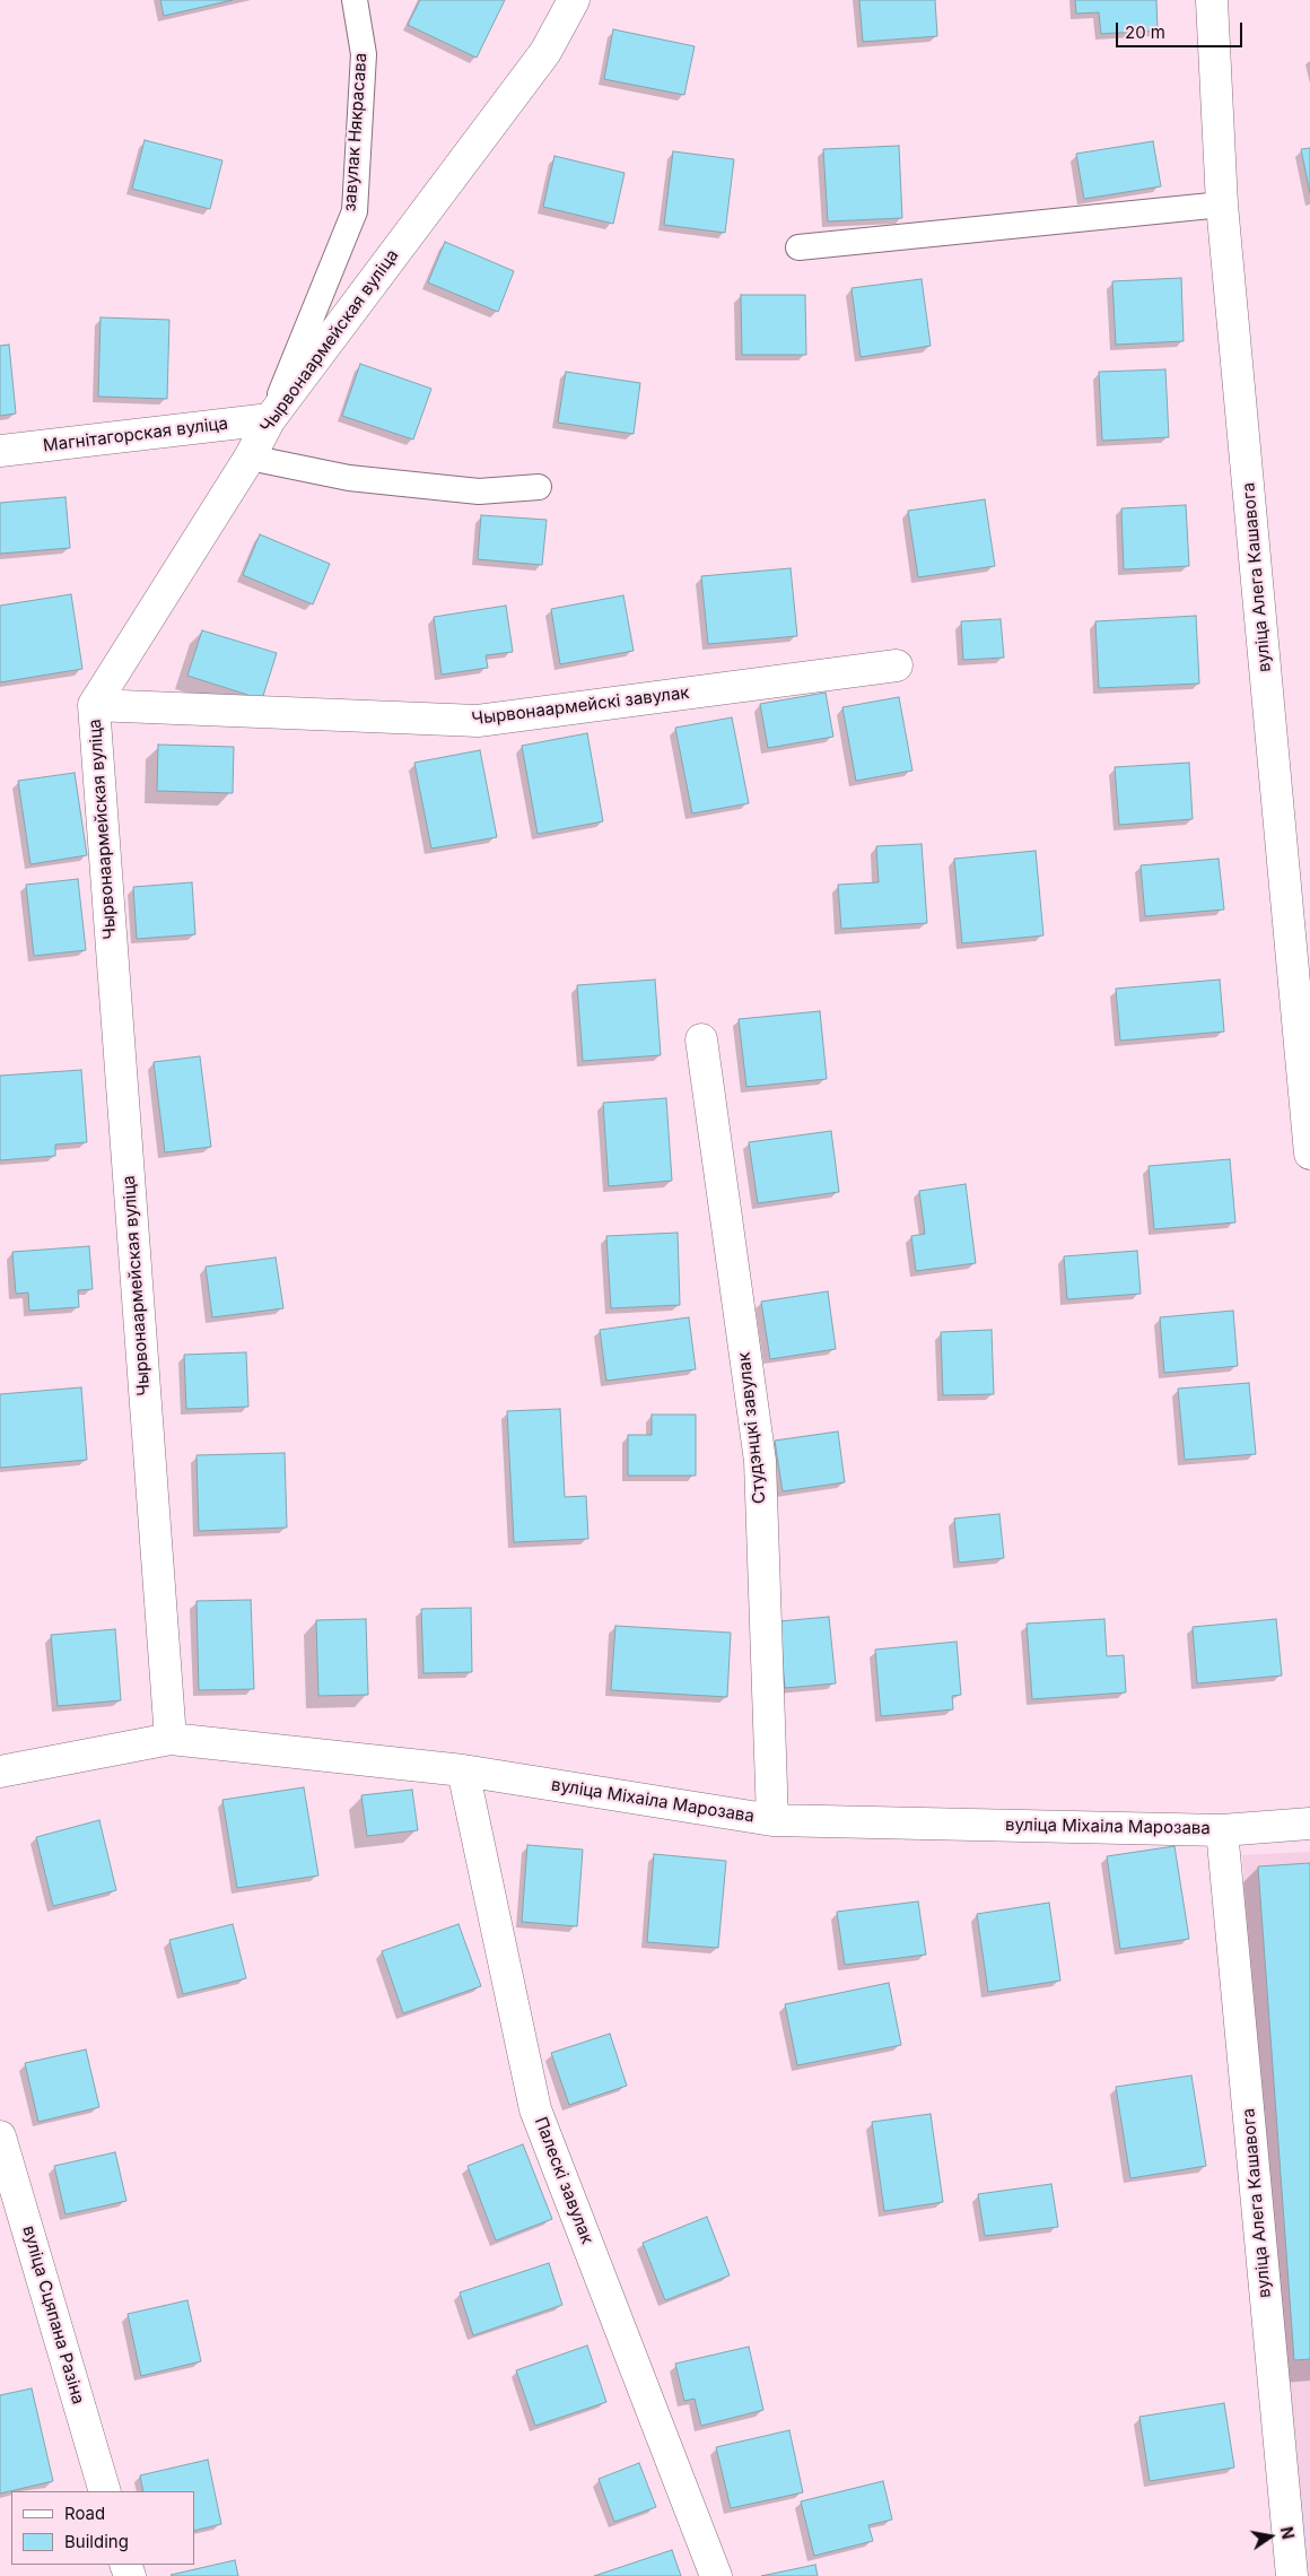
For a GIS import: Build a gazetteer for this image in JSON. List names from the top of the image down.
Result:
{
  "streets": {
    "street": [
      "Чырвонаармейская вуліца",
      "Магнітагорская вуліца",
      "вуліца Алега Кашавога",
      "Чырвонаармейскі завулак",
      "Студэнцкі завулак",
      "вуліца Міхаіла Марозава",
      "Палескі завулак",
      "вуліца Сцяпана Разіна"
    ],
    "lane": ["завулак Някрасава"]
  },
  "crossings": [
    ["завулак Някрасава", "Чырвонаармейская вуліца"],
    ["завулак Някрасава", "Магнітагорская вуліца"],
    ["Чырвонаармейская вуліца", "Магнітагорская вуліца"],
    ["Чырвонаармейская вуліца", "Чырвонаармейскі завулак"],
    ["Чырвонаармейская вуліца", "вуліца Міхаіла Марозава"],
    ["вуліца Алега Кашавога", "вуліца Міхаіла Марозава"],
    ["Студэнцкі завулак", "вуліца Міхаіла Марозава"],
    ["вуліца Міхаіла Марозава", "Палескі завулак"]
  ],
  "legend": ["Road", "Building"],
  "scale_bar": "20 m",
  "north": "right"
}
